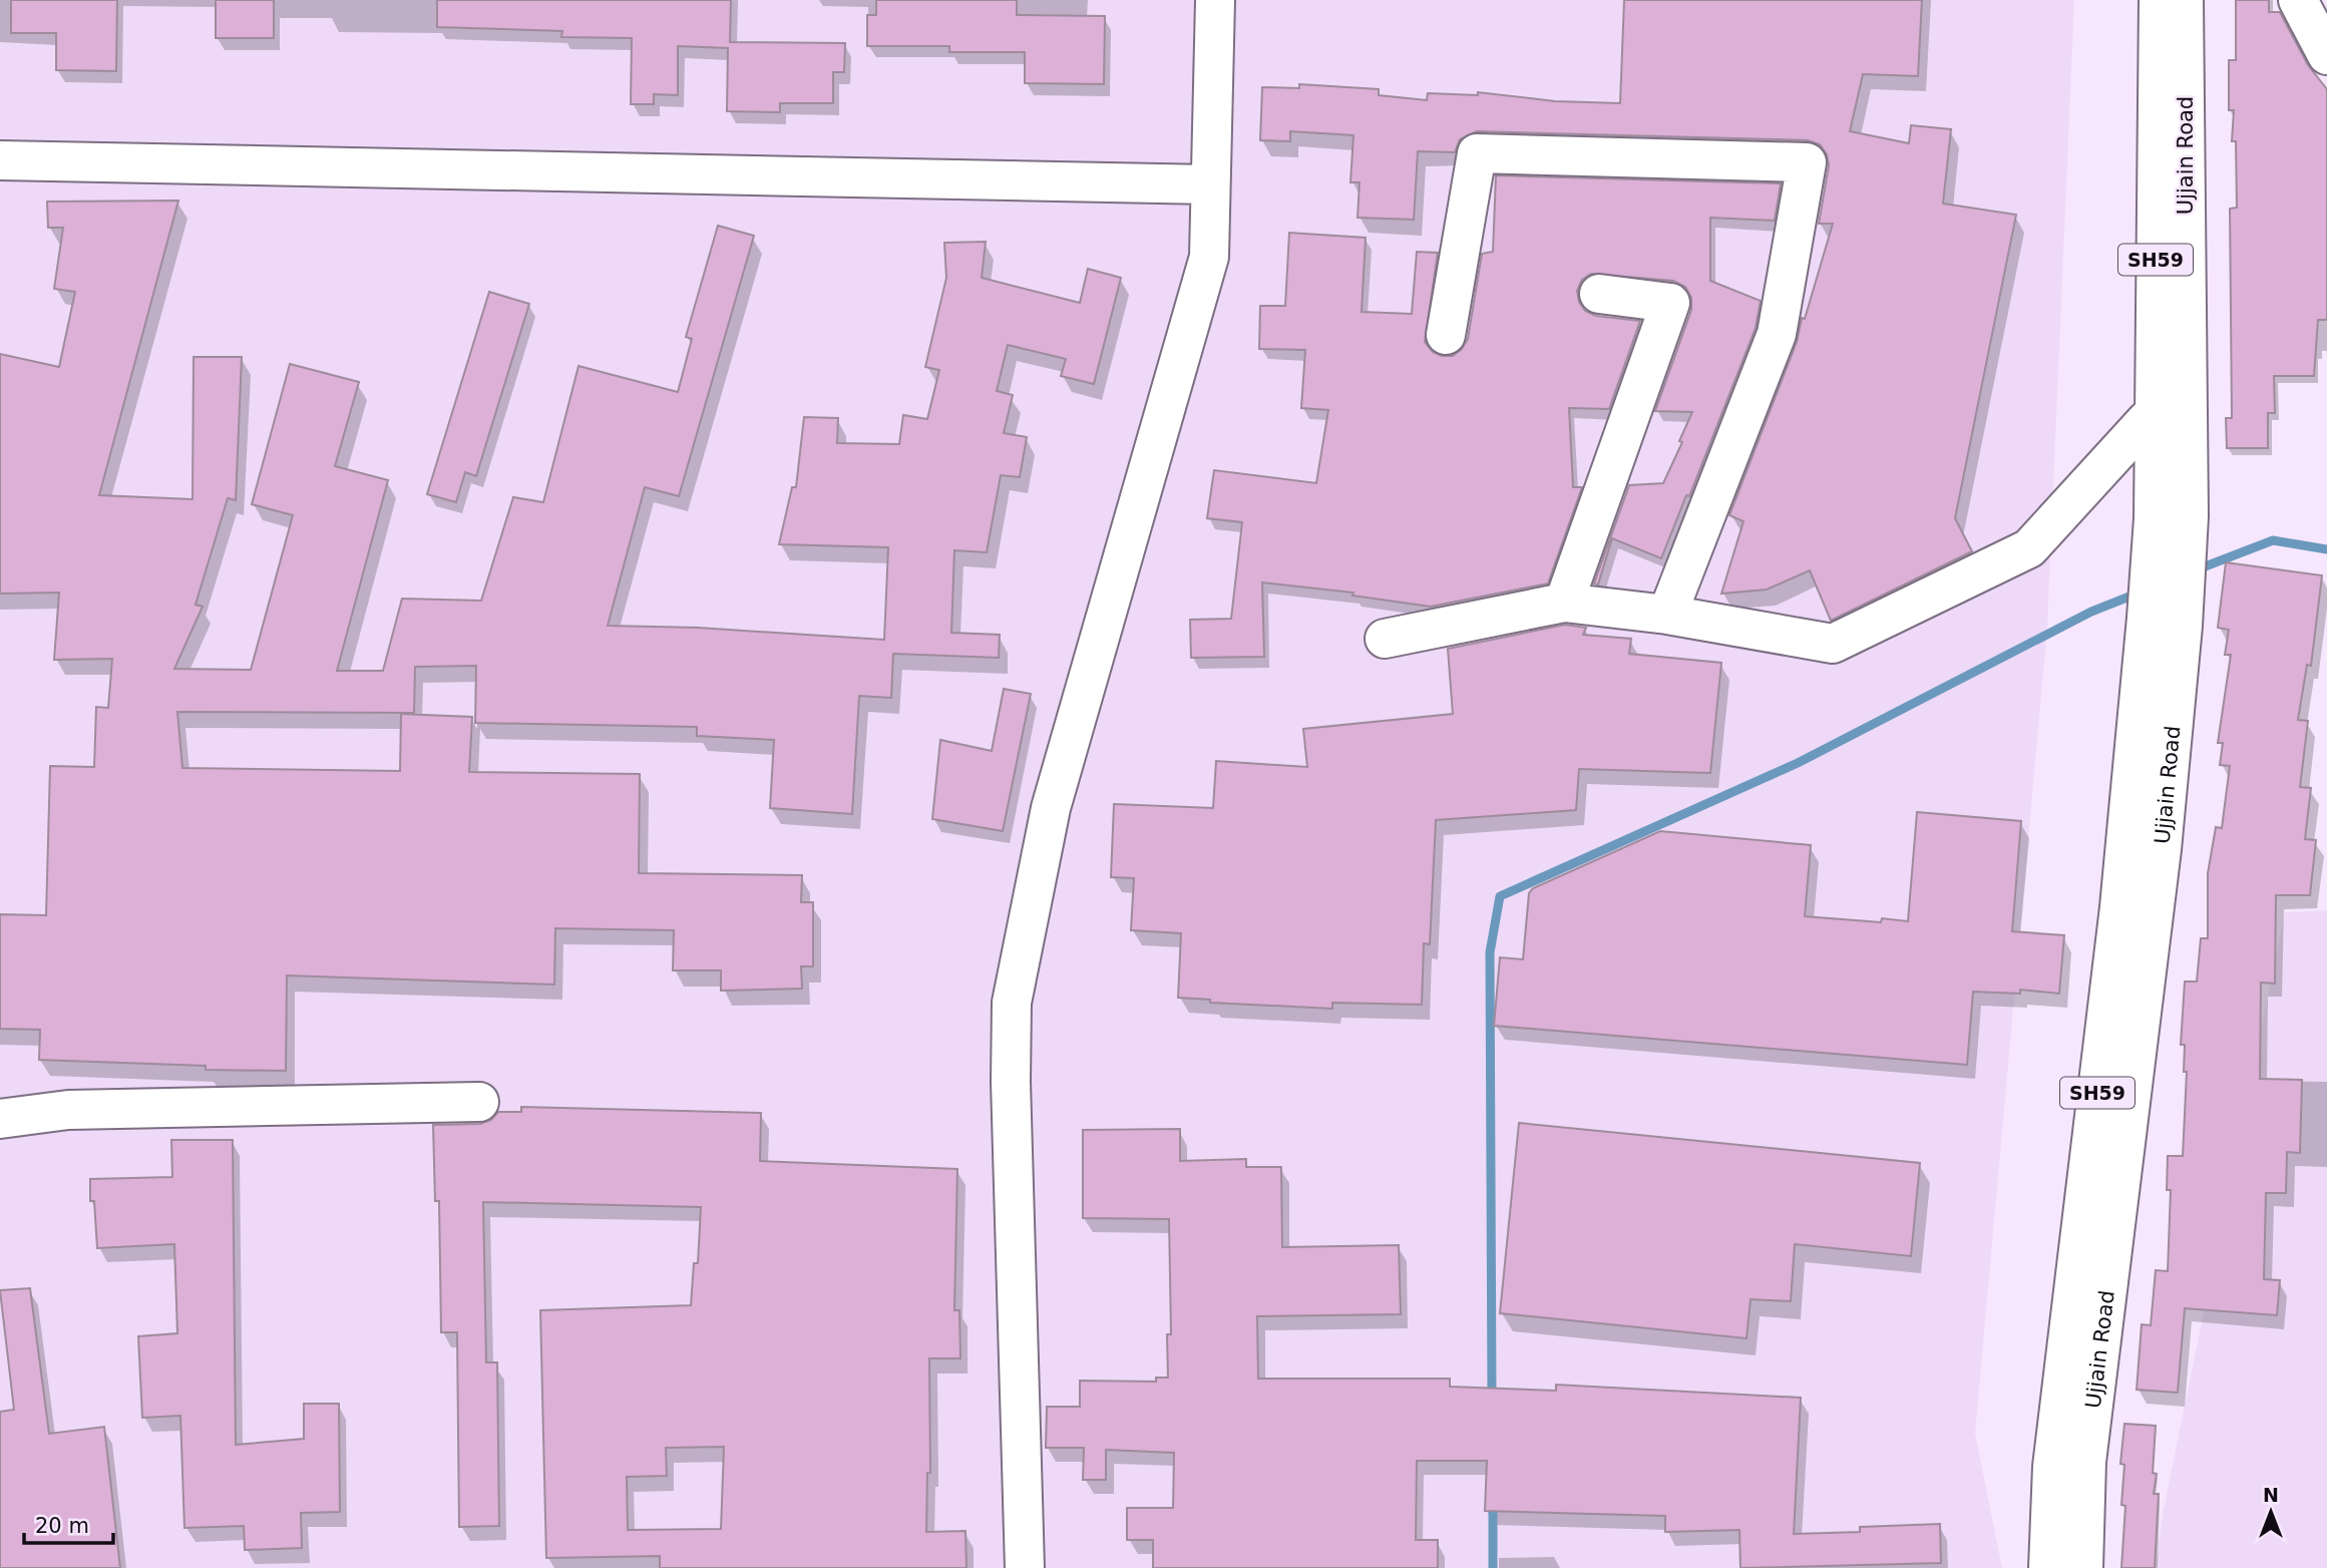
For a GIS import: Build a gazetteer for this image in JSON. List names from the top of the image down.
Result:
{
  "streets": {
    "street": ["Ujjain Road", "SH59"]
  },
  "scale_bar": "20 m",
  "north": "top"
}
